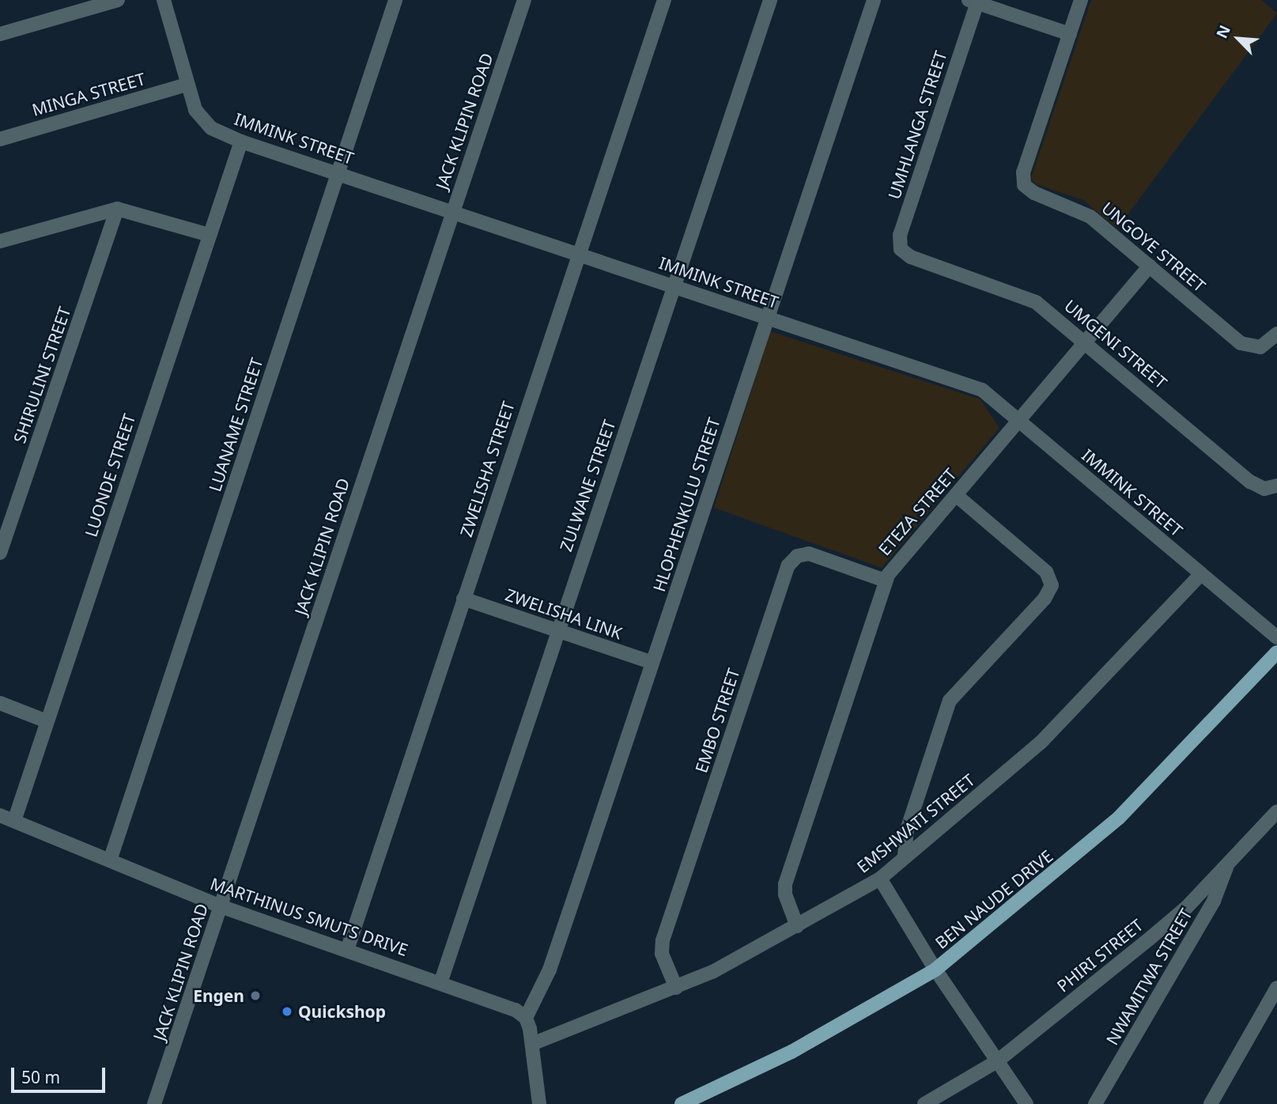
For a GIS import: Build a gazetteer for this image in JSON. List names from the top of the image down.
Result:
{
  "streets": {
    "main road": ["BEN NAUDE DRIVE"],
    "street": [
      "MINGA STREET",
      "JACK KLIPIN ROAD",
      "UMHLANGA STREET",
      "IMMINK STREET",
      "UNGOYE STREET",
      "UMGENI STREET",
      "SHIRULINI STREET",
      "LUANAME STREET",
      "ZWELISHA STREET",
      "LUONDE STREET",
      "ZULWANE STREET",
      "HLOPHENKULU STREET",
      "ETEZA STREET",
      "ZWELISHA LINK",
      "EMBO STREET",
      "EMSHWATI STREET",
      "MARTHINUS SMUTS DRIVE",
      "PHIRI STREET",
      "NWAMITWA STREET"
    ]
  },
  "crossings": [
    ["MINGA STREET", "IMMINK STREET"],
    ["JACK KLIPIN ROAD", "IMMINK STREET"],
    ["JACK KLIPIN ROAD", "MARTHINUS SMUTS DRIVE"],
    ["UMHLANGA STREET", "UMGENI STREET"],
    ["IMMINK STREET", "LUANAME STREET"],
    ["IMMINK STREET", "ZWELISHA STREET"],
    ["IMMINK STREET", "LUONDE STREET"],
    ["IMMINK STREET", "ZULWANE STREET"],
    ["IMMINK STREET", "HLOPHENKULU STREET"],
    ["IMMINK STREET", "ETEZA STREET"],
    ["IMMINK STREET", "EMSHWATI STREET"],
    ["UNGOYE STREET", "ETEZA STREET"],
    ["UMGENI STREET", "ETEZA STREET"],
    ["LUANAME STREET", "MARTHINUS SMUTS DRIVE"],
    ["ZWELISHA STREET", "ZWELISHA LINK"],
    ["ZWELISHA STREET", "MARTHINUS SMUTS DRIVE"],
    ["LUONDE STREET", "MARTHINUS SMUTS DRIVE"],
    ["ZULWANE STREET", "ZWELISHA LINK"],
    ["ZULWANE STREET", "MARTHINUS SMUTS DRIVE"],
    ["HLOPHENKULU STREET", "ZWELISHA LINK"],
    ["HLOPHENKULU STREET", "MARTHINUS SMUTS DRIVE"],
    ["ETEZA STREET", "EMBO STREET"],
    ["ETEZA STREET", "EMSHWATI STREET"],
    ["EMBO STREET", "EMSHWATI STREET"],
    ["PHIRI STREET", "NWAMITWA STREET"]
  ],
  "places": ["Engen", "Quickshop"],
  "scale_bar": "50 m",
  "north": "top left"
}
